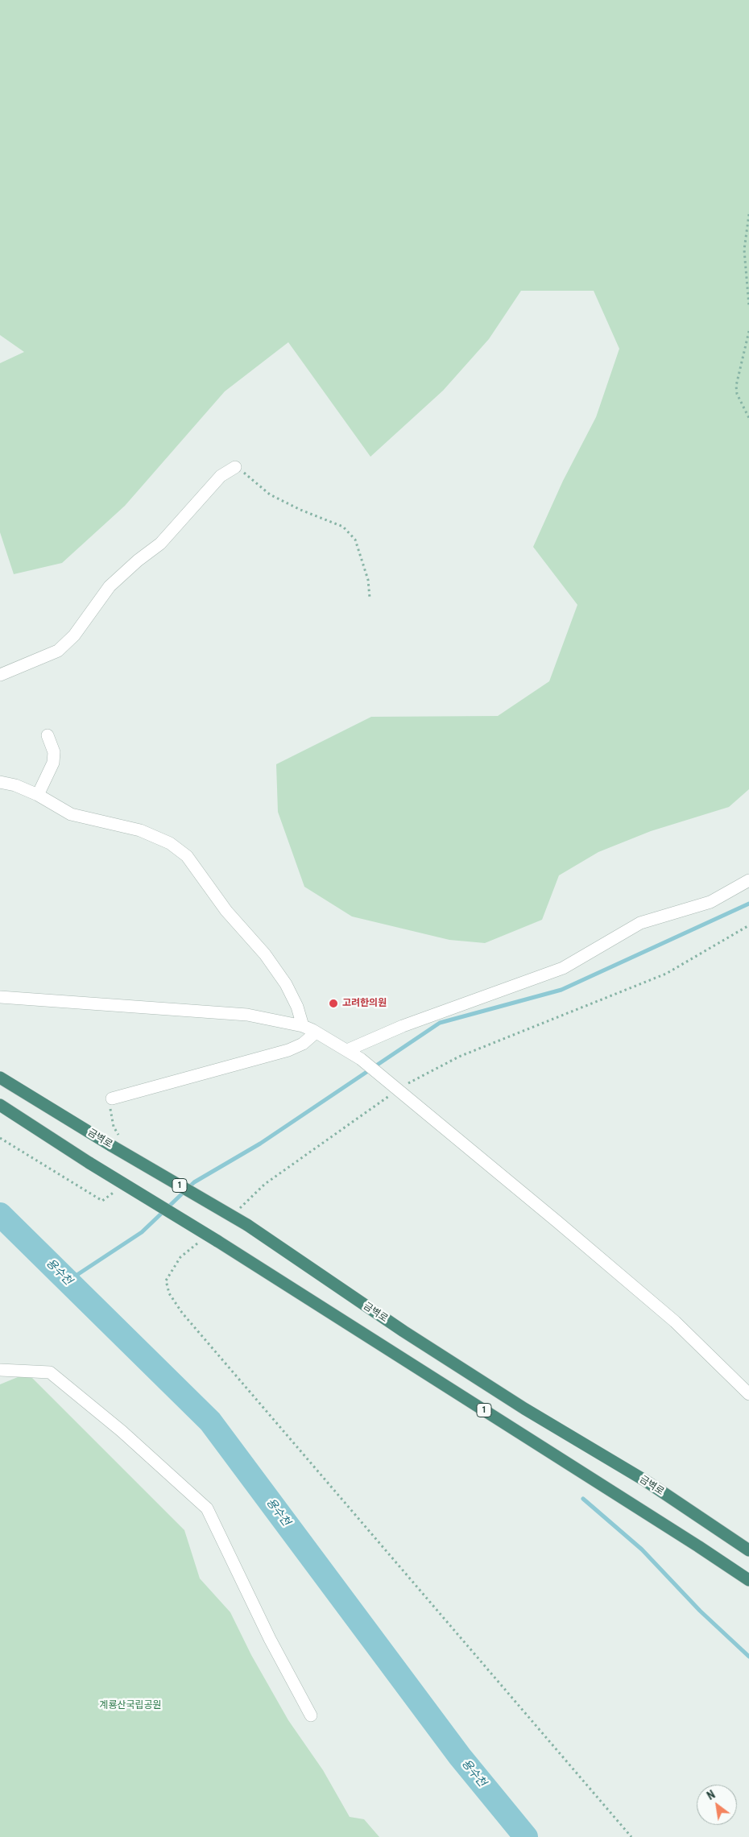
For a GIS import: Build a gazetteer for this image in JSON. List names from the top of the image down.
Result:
{
  "streets": {
    "highway": ["금벽로", "1"]
  },
  "water": ["용수천"],
  "parks": ["계룡산국립공원"],
  "places": ["고려한의원"],
  "north": "top left"
}
